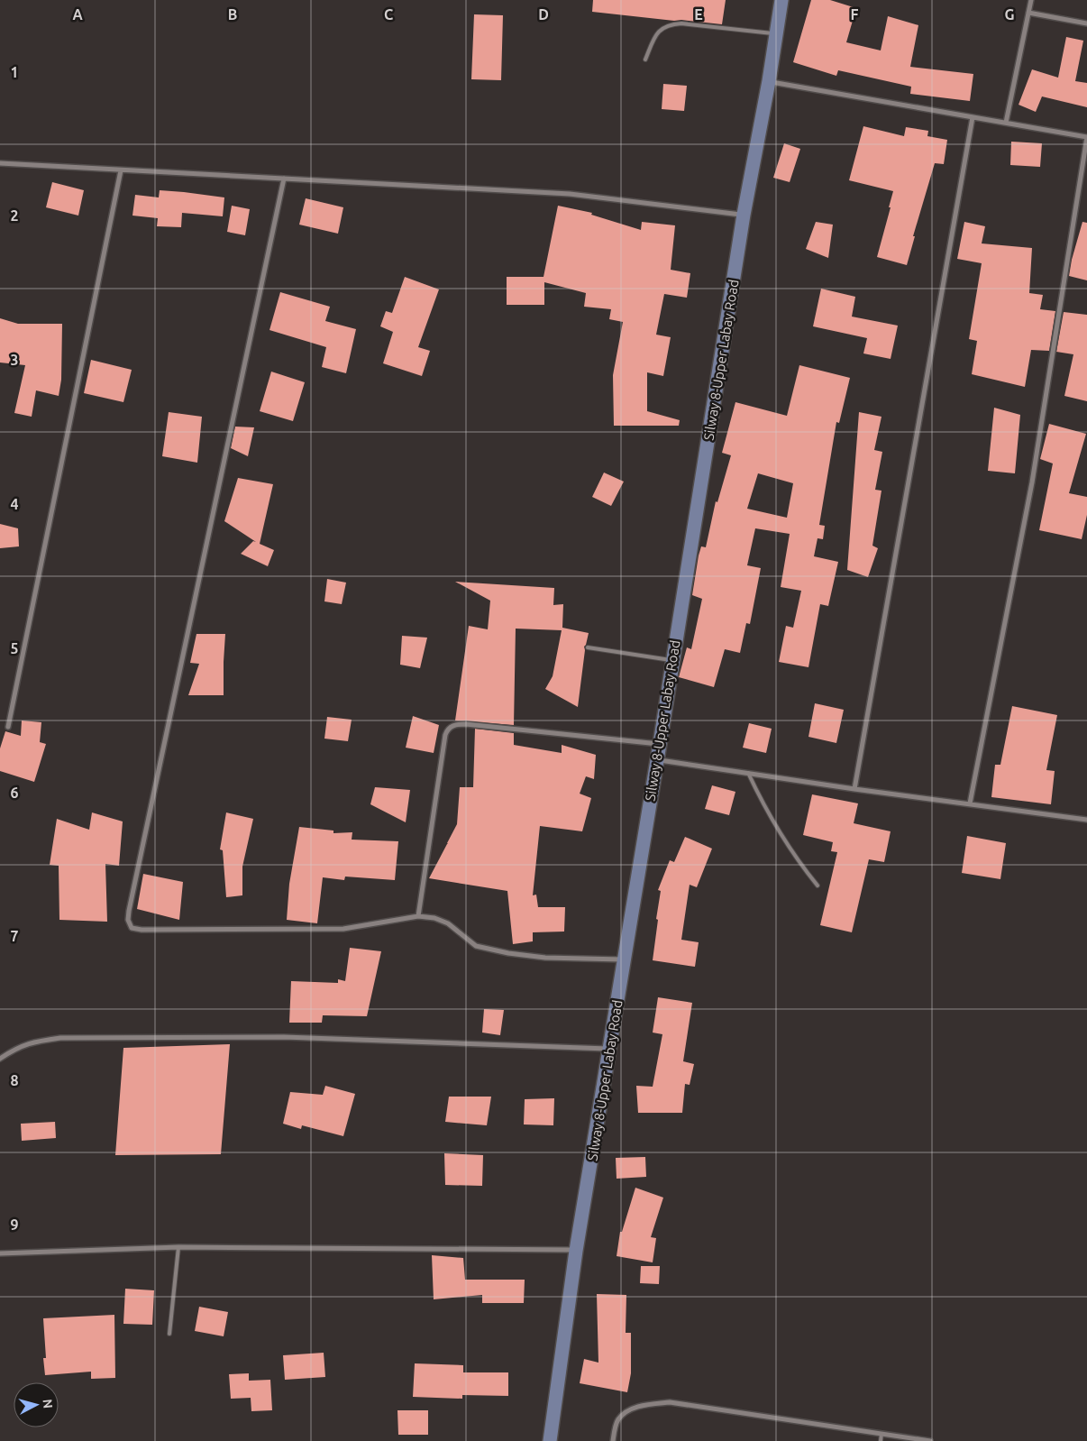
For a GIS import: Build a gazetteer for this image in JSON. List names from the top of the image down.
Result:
{
  "streets": {
    "main road": ["Silway 8-Upper Labay Road"]
  },
  "north": "right",
  "grid": {
    "columns": [
      "A",
      "B",
      "C",
      "D",
      "E",
      "F",
      "G"
    ],
    "rows": [
      "1",
      "2",
      "3",
      "4",
      "5",
      "6",
      "7",
      "8",
      "9"
    ]
  }
}
